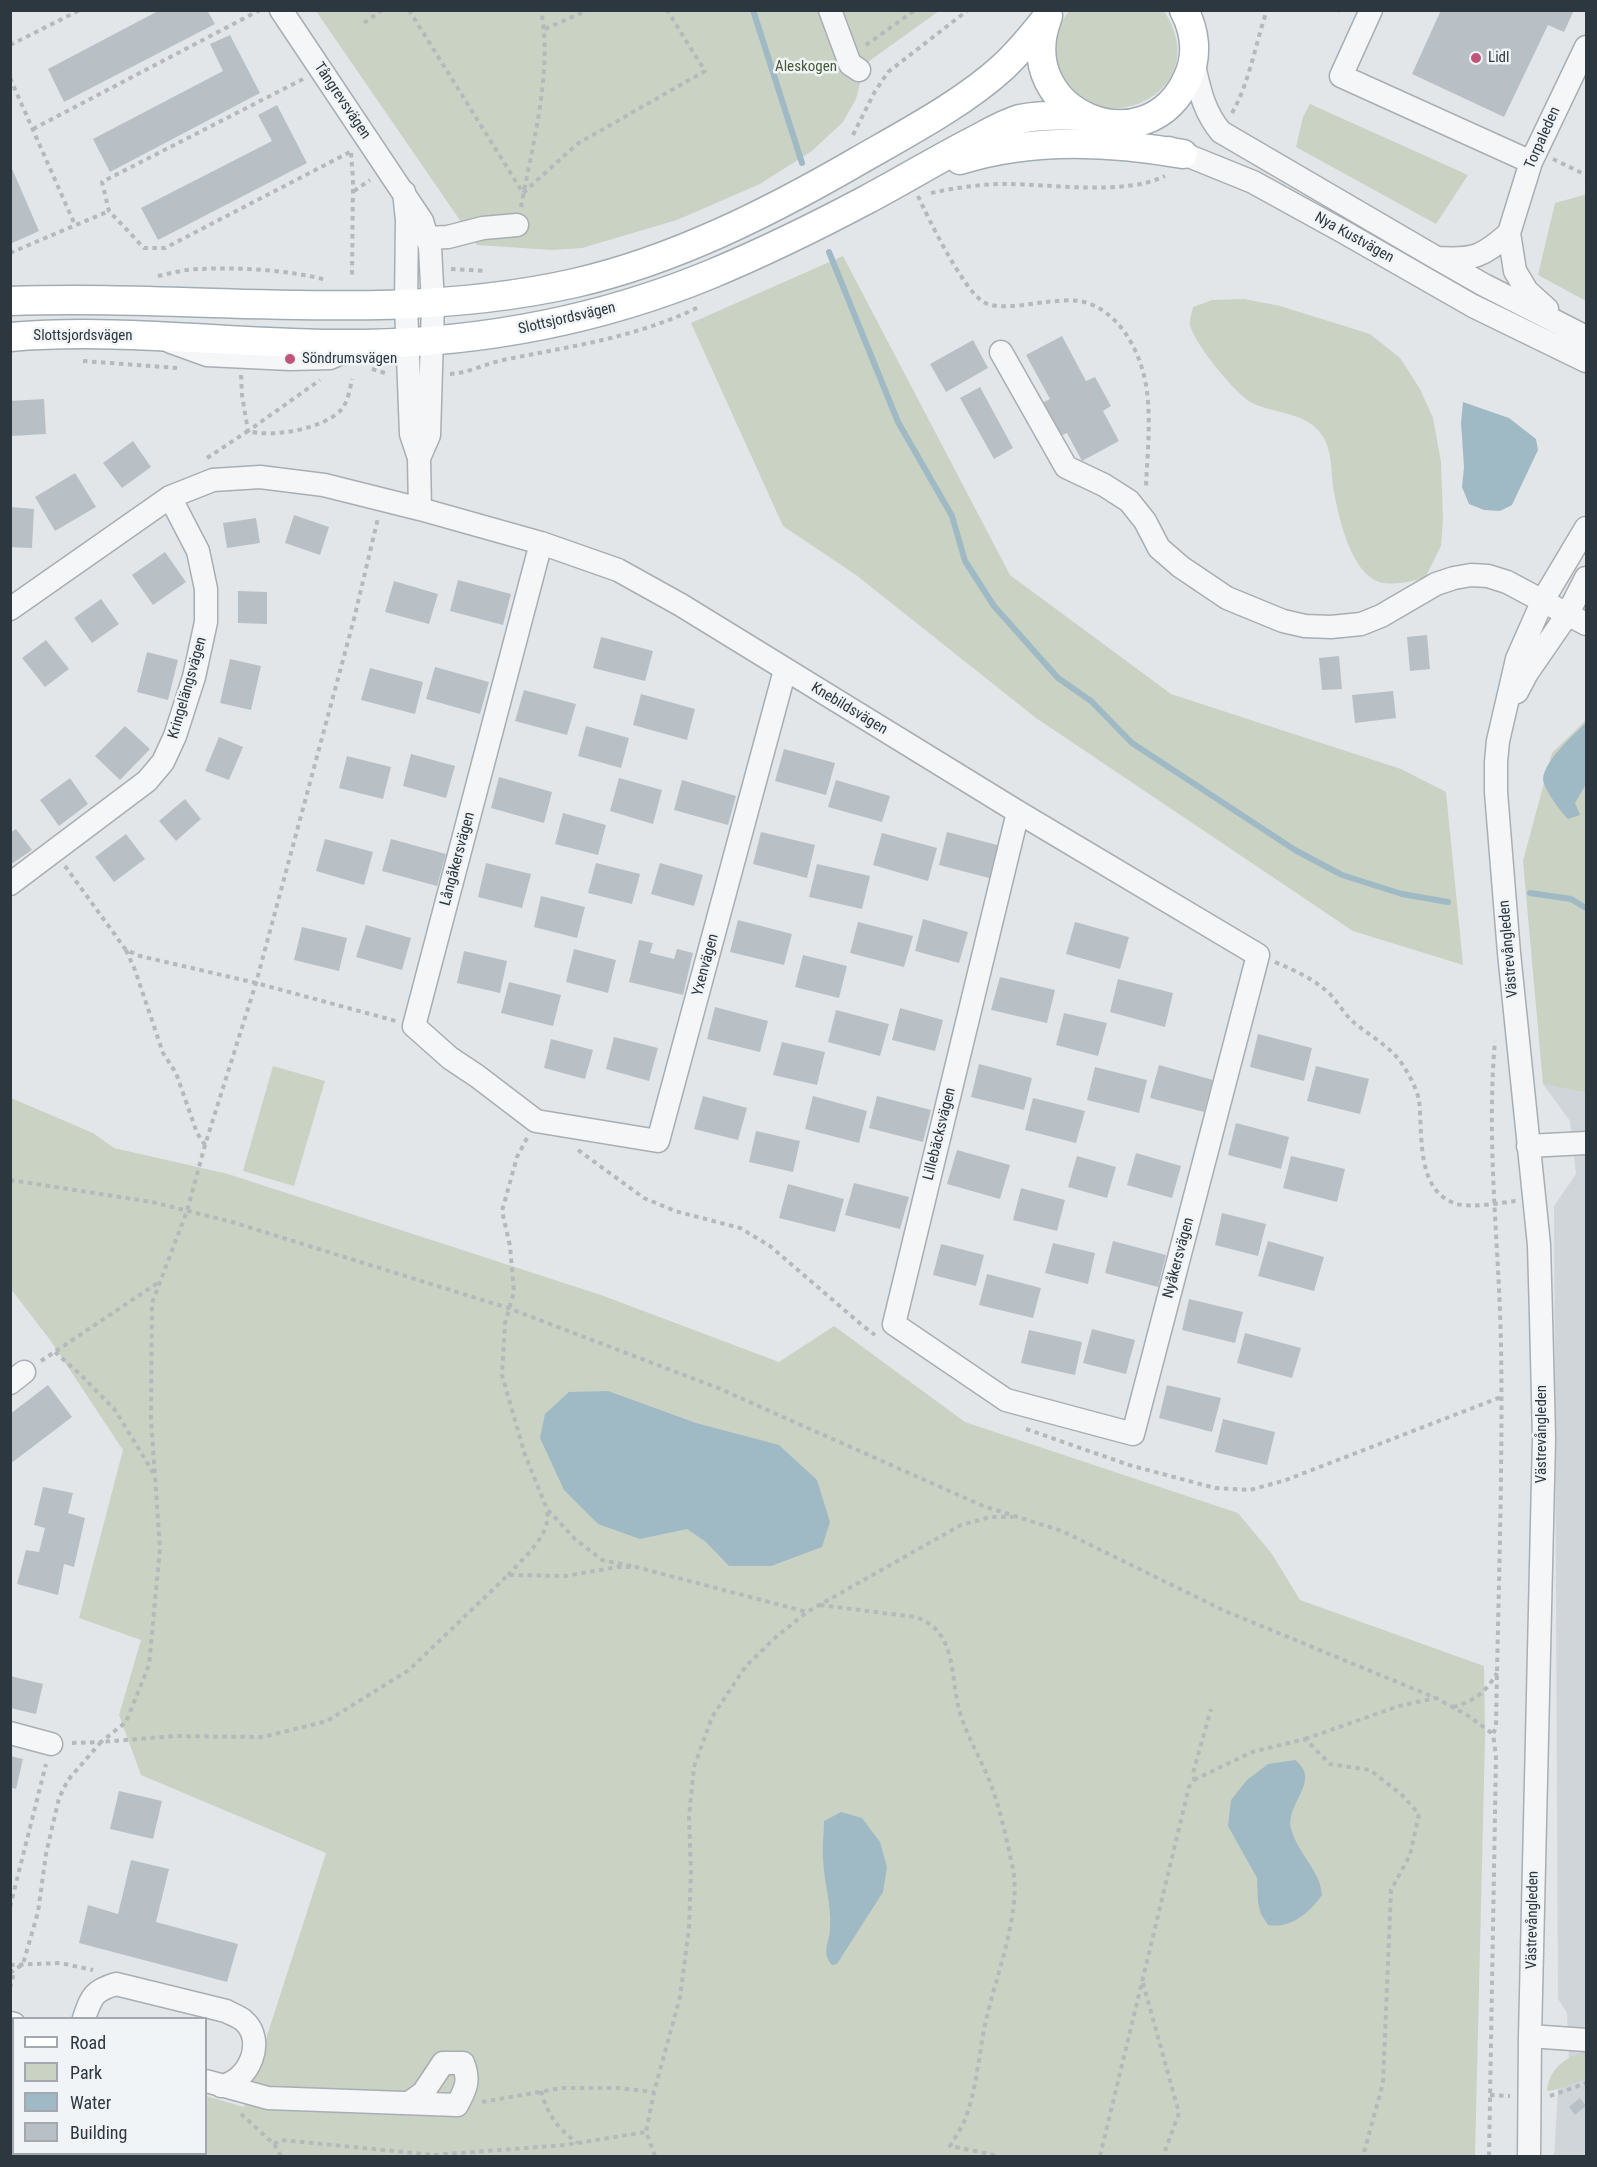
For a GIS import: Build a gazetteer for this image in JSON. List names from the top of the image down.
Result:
{
  "streets": {
    "main road": ["Slottsjordsvägen"],
    "street": [
      "Tångrevsvägen",
      "Torpaleden",
      "Nya Kustvägen",
      "Kringelängsvägen",
      "Knebildsvägen",
      "Långåkersvägen",
      "Västrevångleden",
      "Yxenvägen",
      "Lillebäcksvägen",
      "Nyåkersvägen"
    ]
  },
  "crossings": [
    ["Tångrevsvägen", "Slottsjordsvägen"],
    ["Torpaleden", "Nya Kustvägen"],
    ["Nya Kustvägen", "Slottsjordsvägen"],
    ["Knebildsvägen", "Långåkersvägen"],
    ["Knebildsvägen", "Yxenvägen"],
    ["Knebildsvägen", "Lillebäcksvägen"],
    ["Knebildsvägen", "Nyåkersvägen"],
    ["Lillebäcksvägen", "Nyåkersvägen"]
  ],
  "parks": ["Aleskogen"],
  "places": ["Lidl", "Söndrumsvägen"],
  "legend": [
    "Road",
    "Park",
    "Water",
    "Building"
  ]
}
